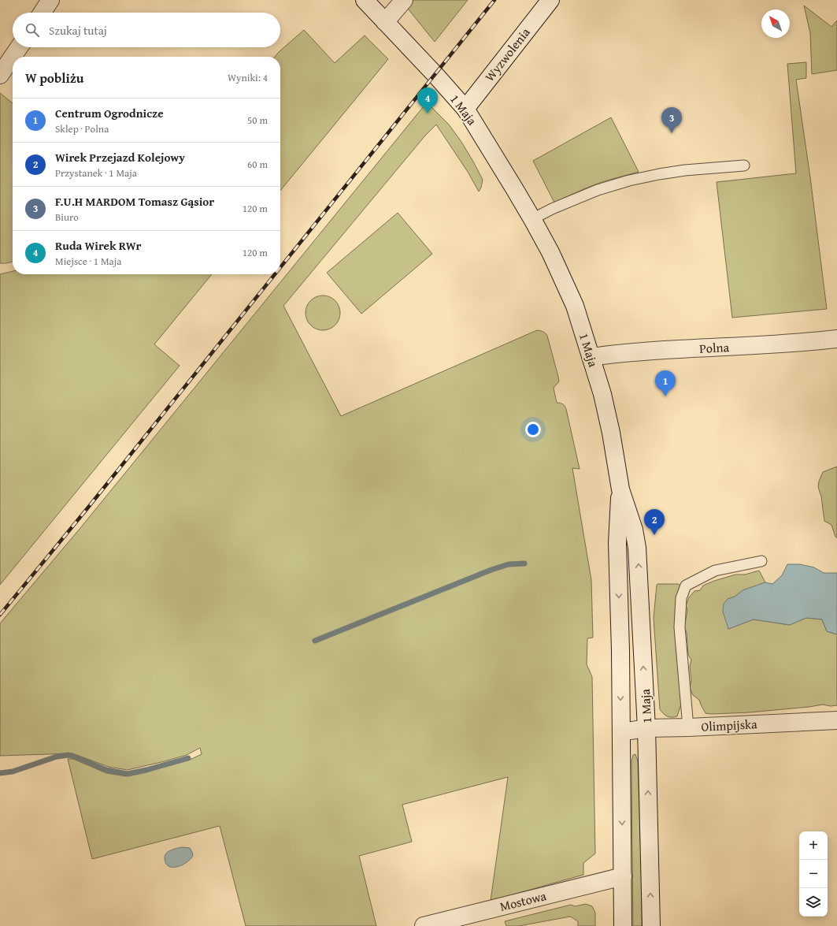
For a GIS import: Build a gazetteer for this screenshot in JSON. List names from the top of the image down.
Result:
{
  "streets": {
    "main road": [
      "Wyzwolenia",
      "1 Maja",
      "Polna",
      "Olimpijska",
      "Mostowa"
    ]
  },
  "crossings": [
    ["Wyzwolenia", "1 Maja"],
    ["1 Maja", "Polna"],
    ["1 Maja", "Olimpijska"],
    ["1 Maja", "Mostowa"]
  ],
  "north": "top left",
  "page": {
    "search": "Szukaj tutaj",
    "heading": ["W pobliżu", "Wyniki: 4"],
    "pins": [
      "4",
      "3",
      "1",
      "2"
    ],
    "list": [
      {
        "mark": "1",
        "name": "Centrum Ogrodnicze",
        "note": "Sklep · Polna",
        "value": "50 m"
      },
      {
        "mark": "2",
        "name": "Wirek Przejazd Kolejowy",
        "note": "Przystanek · 1 Maja",
        "value": "60 m"
      },
      {
        "mark": "3",
        "name": "F.U.H MARDOM Tomasz Gąsior",
        "note": "Biuro",
        "value": "120 m"
      },
      {
        "mark": "4",
        "name": "Ruda Wirek RWr",
        "note": "Miejsce · 1 Maja",
        "value": "120 m"
      }
    ],
    "map_buttons": ["+", "−"]
  }
}
